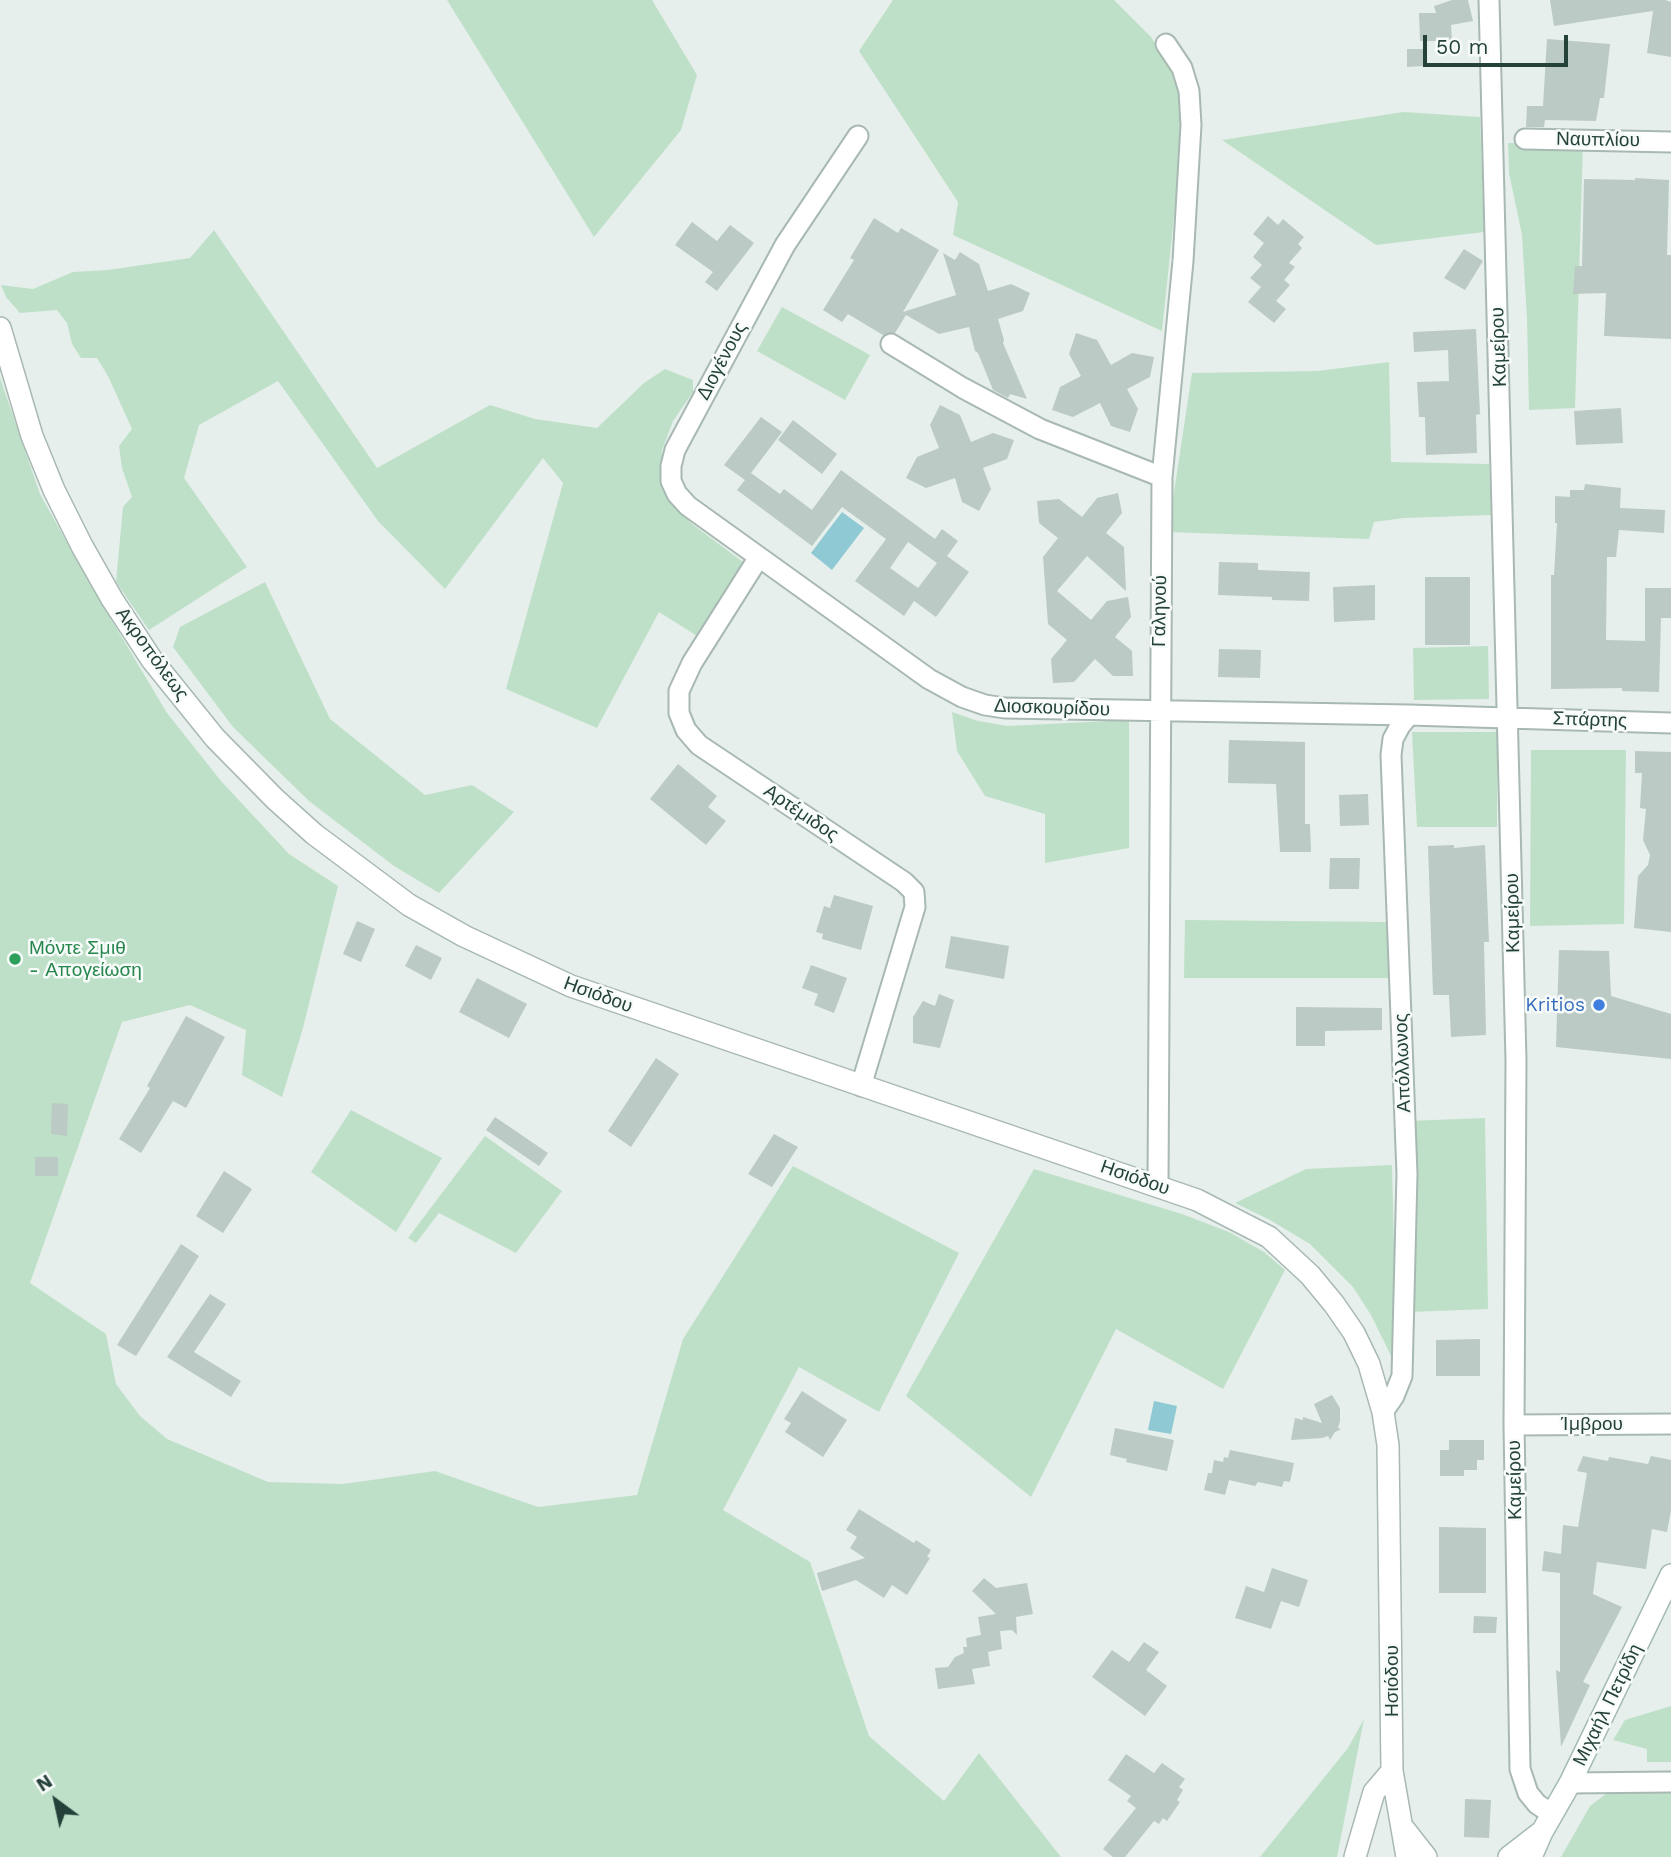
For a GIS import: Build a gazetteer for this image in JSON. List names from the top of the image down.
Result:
{
  "streets": {
    "street": [
      "Ναυπλίου",
      "Καμείρου",
      "Διογένους",
      "Γαληνού",
      "Ακροπόλεως",
      "Διοσκουρίδου",
      "Σπάρτης",
      "Αρτέμιδος",
      "Ησιόδου",
      "Απόλλωνος",
      "Ίμβρου",
      "Μιχαήλ Πετρίδη"
    ]
  },
  "crossings": [
    ["Καμείρου", "Διοσκουρίδου"],
    ["Καμείρου", "Σπάρτης"],
    ["Καμείρου", "Ίμβρου"],
    ["Καμείρου", "Μιχαήλ Πετρίδη"],
    ["Διογένους", "Διοσκουρίδου"],
    ["Γαληνού", "Διοσκουρίδου"],
    ["Γαληνού", "Ησιόδου"],
    ["Ακροπόλεως", "Ησιόδου"],
    ["Διοσκουρίδου", "Σπάρτης"],
    ["Διοσκουρίδου", "Αρτέμιδος"],
    ["Διοσκουρίδου", "Απόλλωνος"],
    ["Αρτέμιδος", "Ησιόδου"],
    ["Ησιόδου", "Απόλλωνος"]
  ],
  "places": ["Μόντε Σμιθ - Απογείωση", "Kritios"],
  "scale_bar": "50 m",
  "north": "top left"
}
